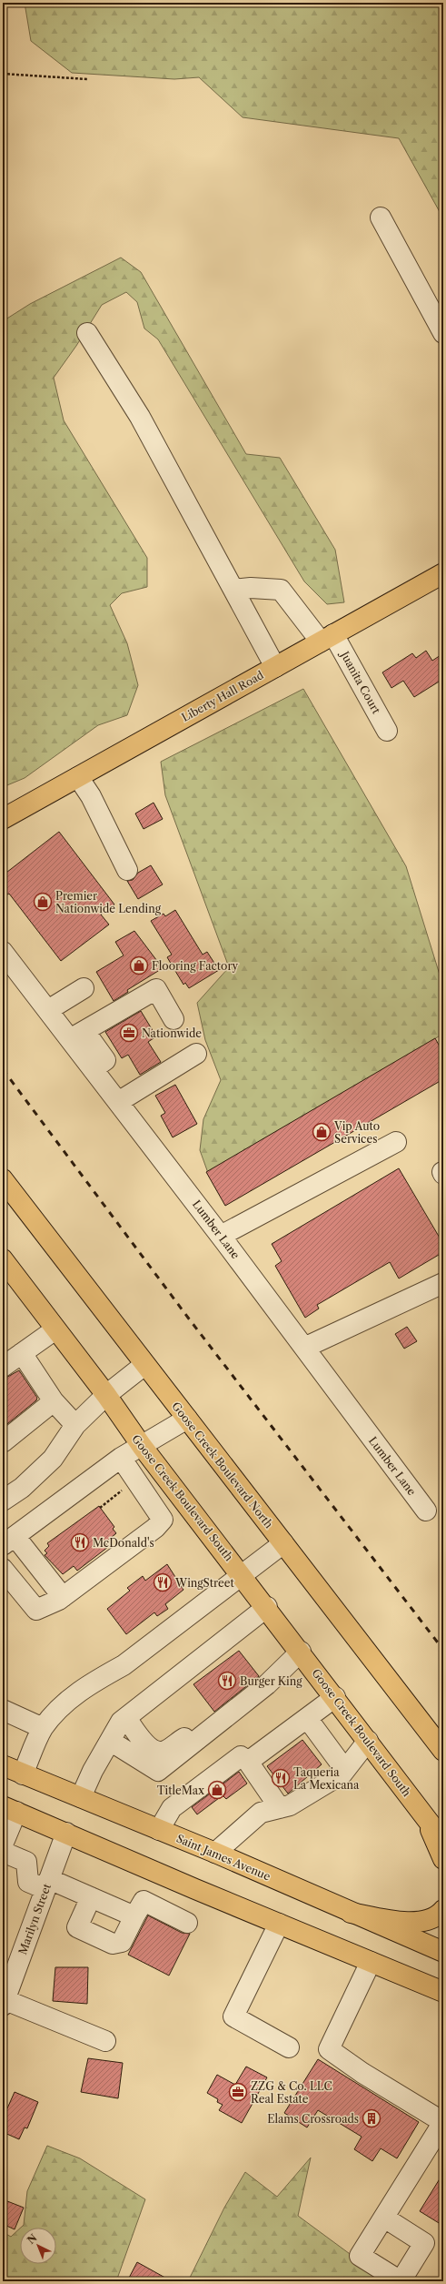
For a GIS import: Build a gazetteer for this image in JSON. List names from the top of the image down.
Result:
{
  "streets": {
    "main road": [
      "Liberty Hall Road",
      "Goose Creek Boulevard North",
      "Goose Creek Boulevard South",
      "Saint James Avenue"
    ],
    "street": ["Juanita Court", "Lumber Lane", "Marilyn Street"]
  },
  "crossings": [
    ["Juanita Court", "Liberty Hall Road"]
  ],
  "places": {
    "shop": [
      "Premier Nationwide Lending",
      "Flooring Factory",
      "Vip Auto Services",
      "TitleMax"
    ],
    "office": ["Nationwide", "ZZG & Co. LLC Real Estate"],
    "restaurant": [
      "McDonald's",
      "WingStreet",
      "Burger King",
      "Taqueria La Mexicana"
    ],
    "building": ["Elams Crossroads"]
  },
  "north": "top left"
}
